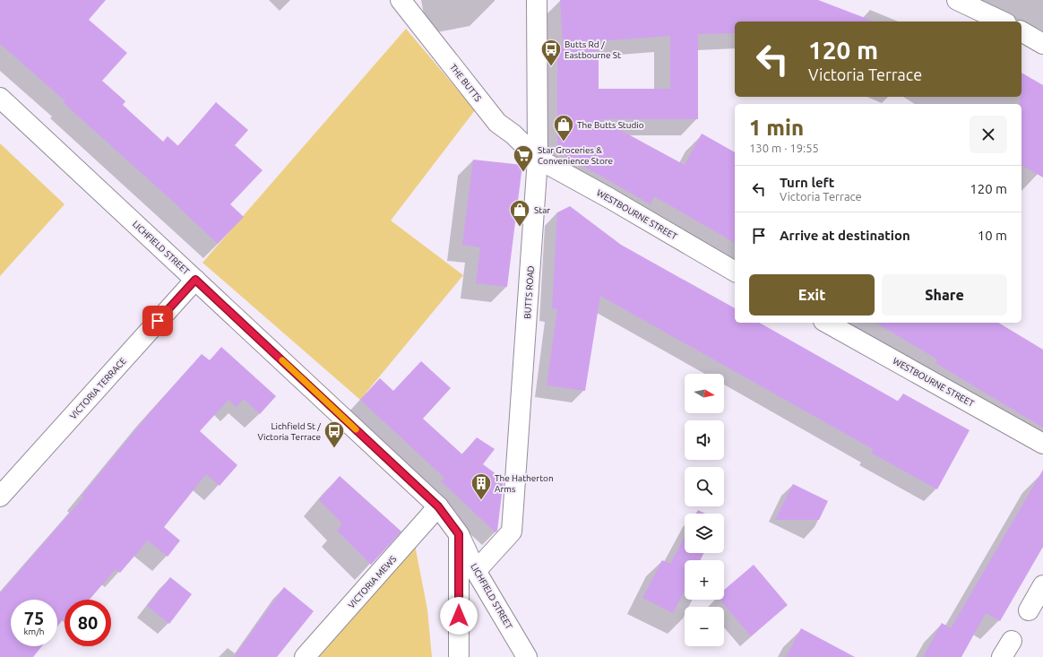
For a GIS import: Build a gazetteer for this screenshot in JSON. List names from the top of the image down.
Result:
{
  "streets": {
    "main road": [
      "THE BUTTS",
      "WESTBOURNE STREET",
      "LICHFIELD STREET",
      "BUTTS ROAD",
      "VICTORIA TERRACE",
      "VICTORIA MEWS"
    ]
  },
  "crossings": [
    ["THE BUTTS", "WESTBOURNE STREET"],
    ["THE BUTTS", "BUTTS ROAD"],
    ["WESTBOURNE STREET", "BUTTS ROAD"],
    ["LICHFIELD STREET", "BUTTS ROAD"],
    ["LICHFIELD STREET", "VICTORIA TERRACE"],
    ["LICHFIELD STREET", "VICTORIA MEWS"]
  ],
  "places": {
    "bus stop": ["Butts Rd / Eastbourne St", "Lichfield St / Victoria Terrace"],
    "shop": ["The Butts Studio", "Star"],
    "supermarket": ["Star Groceries & Convenience Store"],
    "building": ["The Hatherton Arms"]
  },
  "north": "right",
  "page": {
    "turn": ["120 m", "Victoria Terrace"],
    "heading": ["1 min", "130 m · 19:55"],
    "list": [
      {
        "name": "Turn left",
        "note": "Victoria Terrace",
        "value": "120 m"
      },
      {
        "name": "Arrive at destination",
        "value": "10 m"
      }
    ],
    "buttons": ["Exit", "Share"],
    "map_buttons": ["+", "−"],
    "speed": "75 km/h",
    "limit": "80"
  }
}
